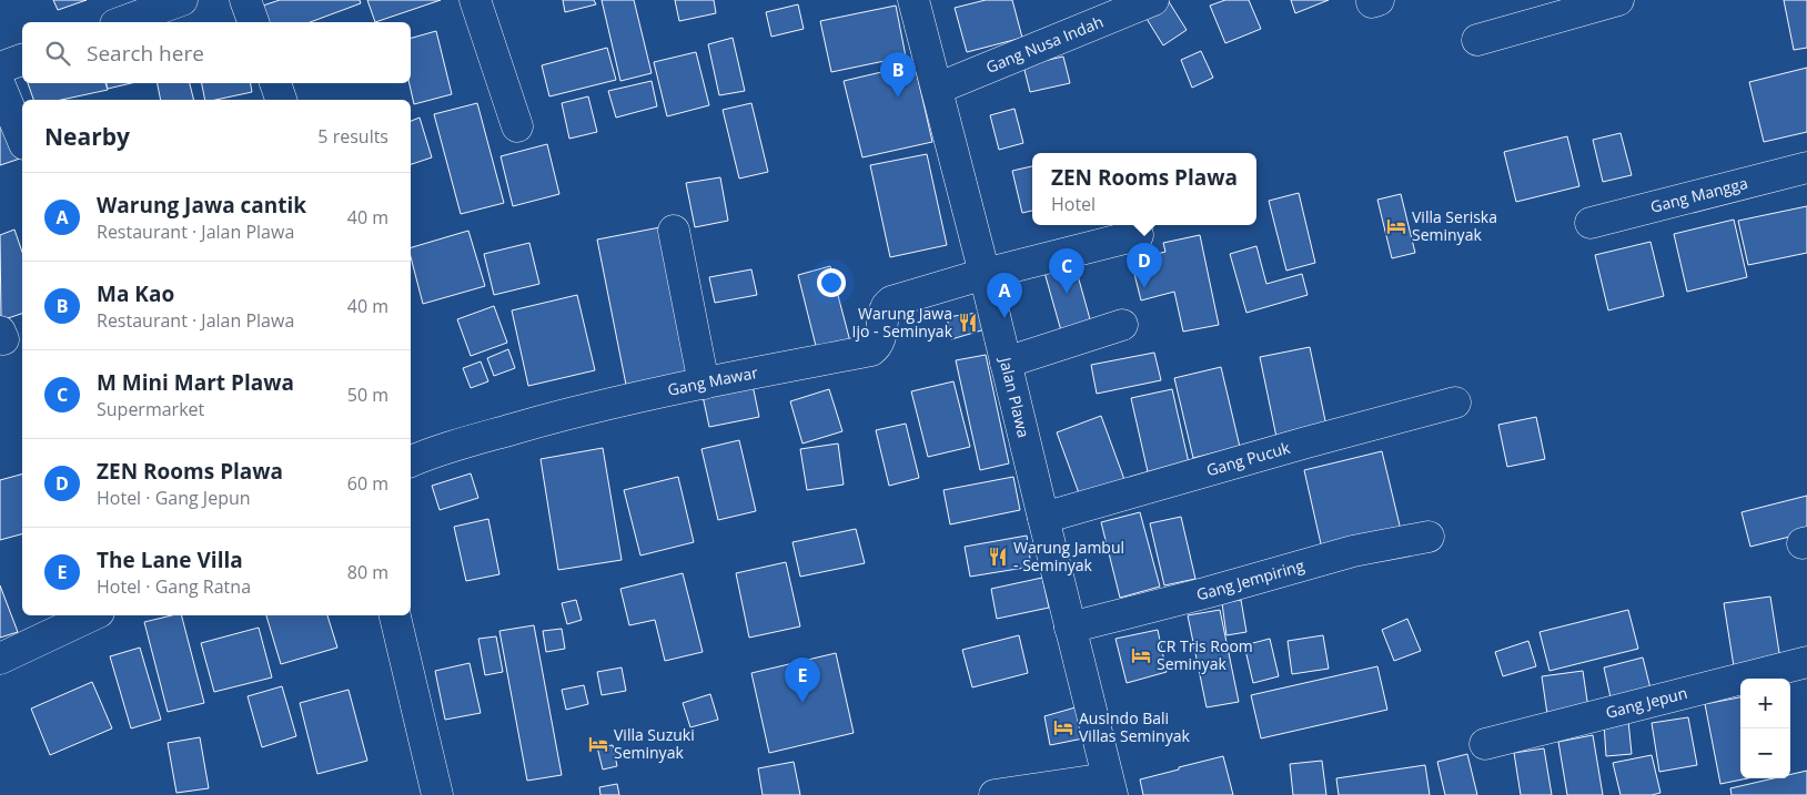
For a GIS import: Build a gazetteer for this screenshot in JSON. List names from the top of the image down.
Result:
{
  "streets": {
    "street": [
      "Gang Nusa Indah",
      "Gang Mangga",
      "Gang Mawar",
      "Jalan Plawa",
      "Gang Pucuk",
      "Gang Jempiring",
      "Gang Jepun"
    ]
  },
  "crossings": [
    ["Gang Nusa Indah", "Jalan Plawa"],
    ["Gang Mawar", "Jalan Plawa"],
    ["Jalan Plawa", "Gang Pucuk"],
    ["Jalan Plawa", "Gang Jempiring"]
  ],
  "places": {
    "hotel": [
      "Villa Seriska Seminyak",
      "CR Tris Room Seminyak",
      "AusIndo Bali Villas Seminyak",
      "Villa Suzuki Seminyak"
    ],
    "restaurant": ["Warung Jawa Ijo - Seminyak", "Warung Jambul - Seminyak"]
  },
  "page": {
    "search": "Search here",
    "pins": [
      "B",
      "D",
      "C",
      "A",
      "E"
    ],
    "heading": ["Nearby", "5 results"],
    "popup": ["ZEN Rooms Plawa", "Hotel"],
    "list": [
      {
        "mark": "A",
        "name": "Warung Jawa cantik",
        "note": "Restaurant · Jalan Plawa",
        "value": "40 m"
      },
      {
        "mark": "B",
        "name": "Ma Kao",
        "note": "Restaurant · Jalan Plawa",
        "value": "40 m"
      },
      {
        "mark": "C",
        "name": "M Mini Mart Plawa",
        "note": "Supermarket",
        "value": "50 m"
      },
      {
        "mark": "D",
        "name": "ZEN Rooms Plawa",
        "note": "Hotel · Gang Jepun",
        "value": "60 m"
      },
      {
        "mark": "E",
        "name": "The Lane Villa",
        "note": "Hotel · Gang Ratna",
        "value": "80 m"
      }
    ],
    "map_buttons": ["+", "−"]
  }
}
